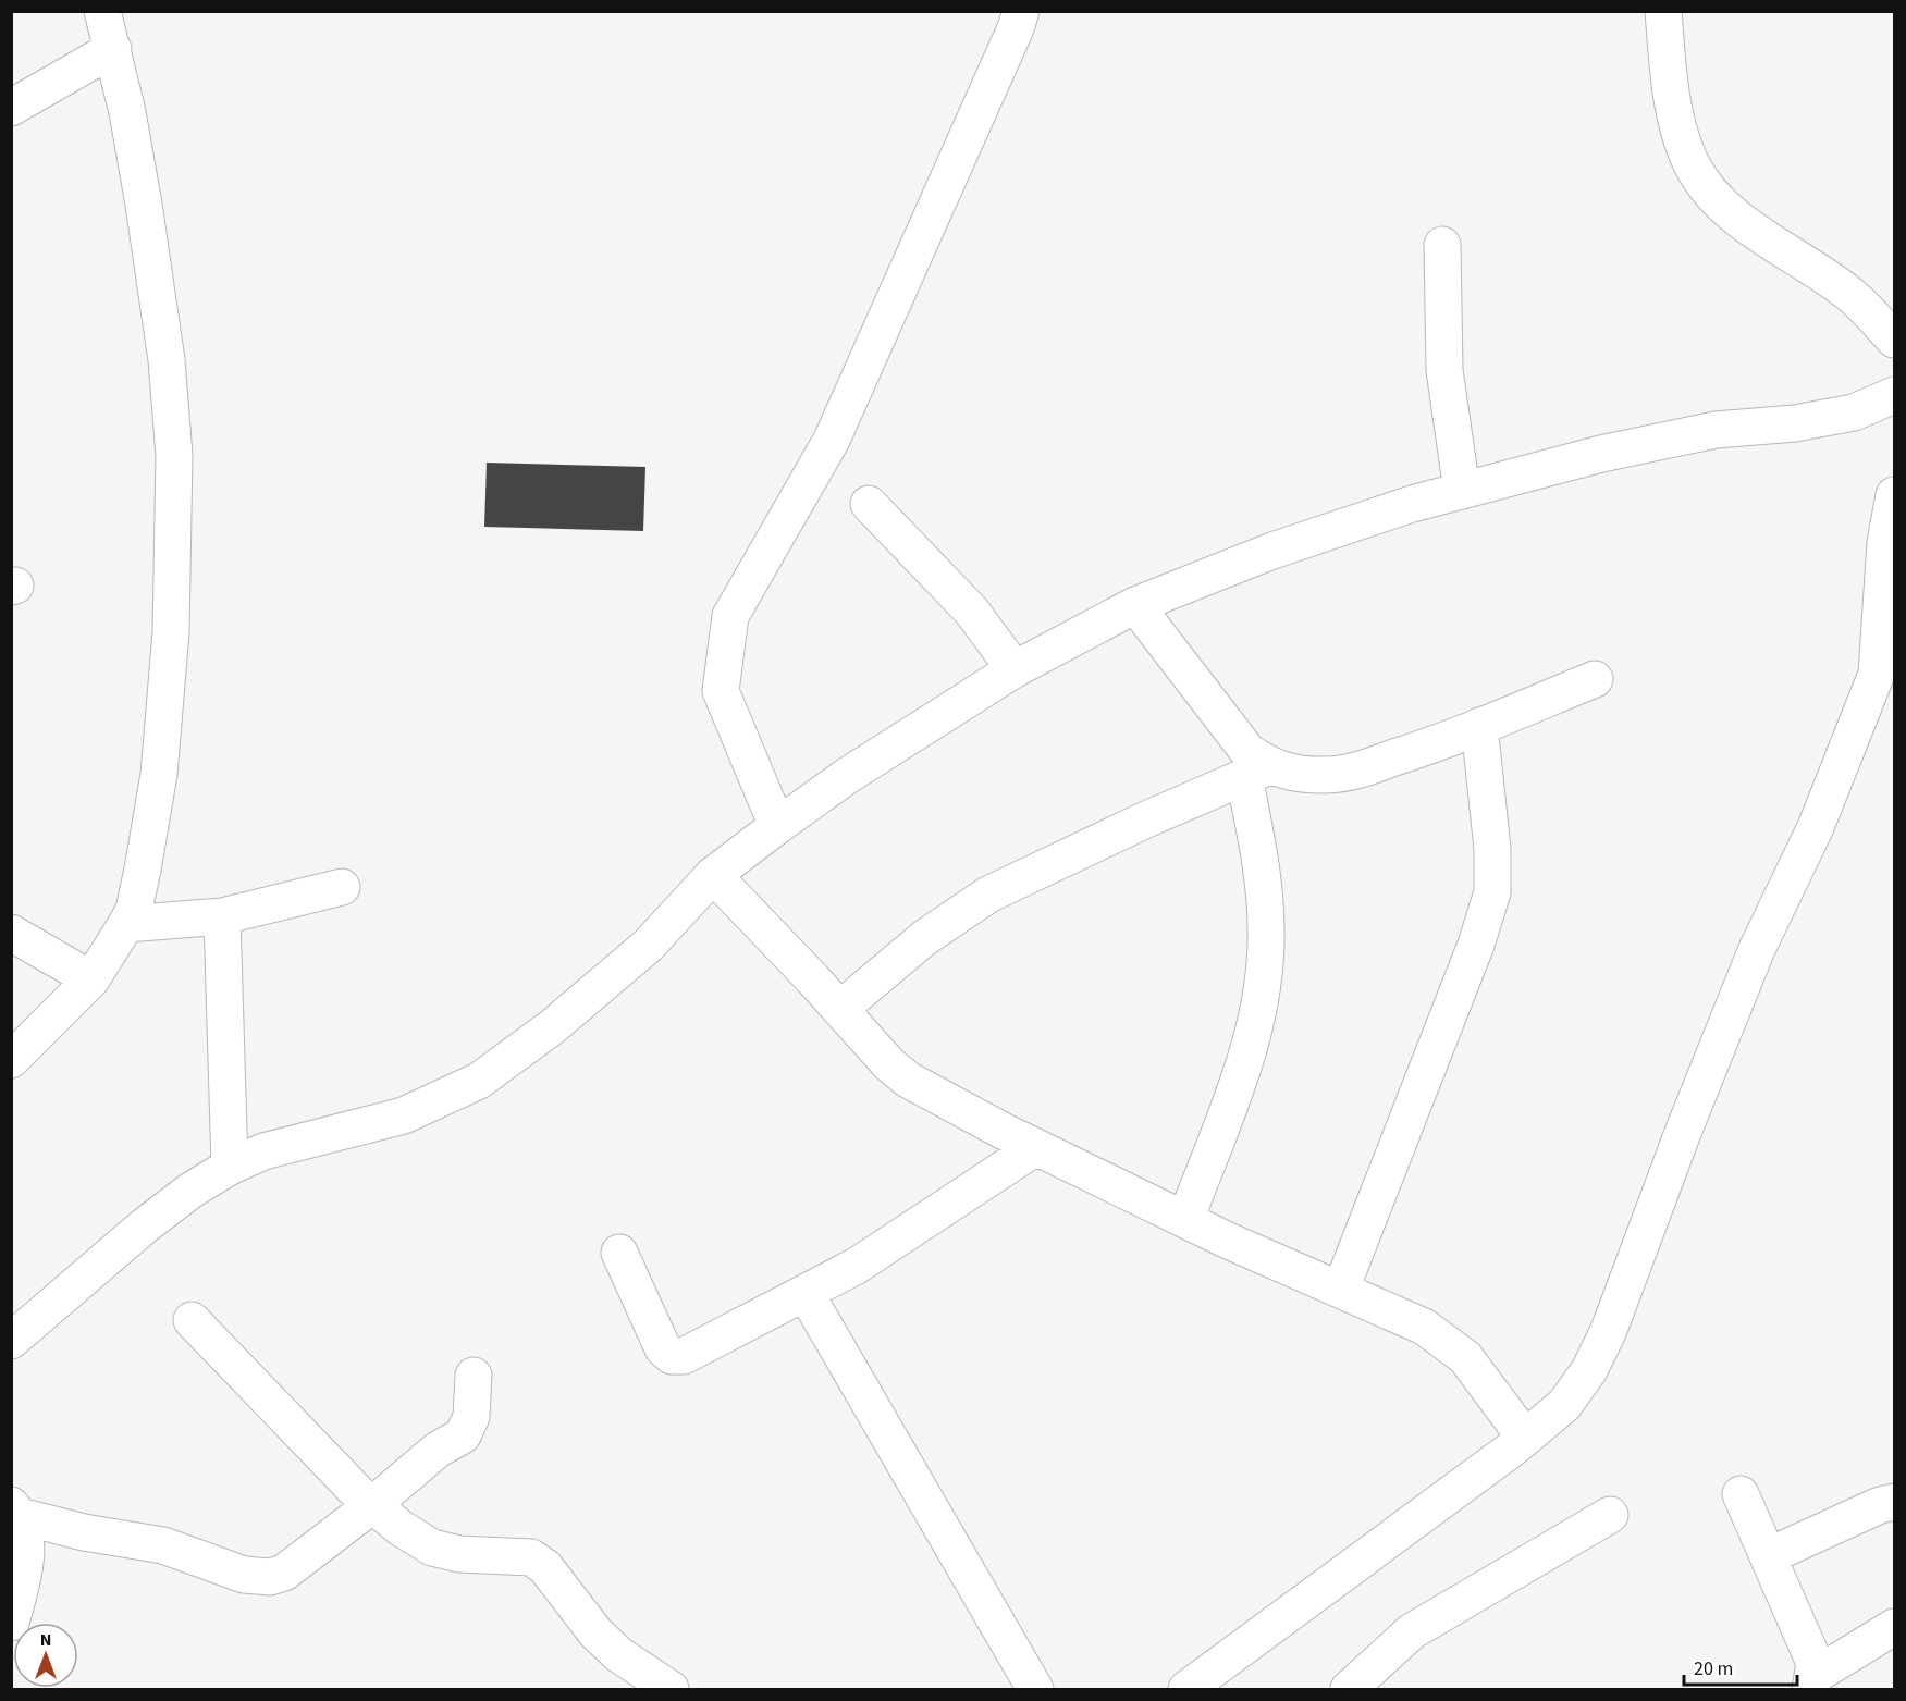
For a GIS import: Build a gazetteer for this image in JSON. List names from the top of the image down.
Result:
{
  "scale_bar": "20 m",
  "north": "top"
}
